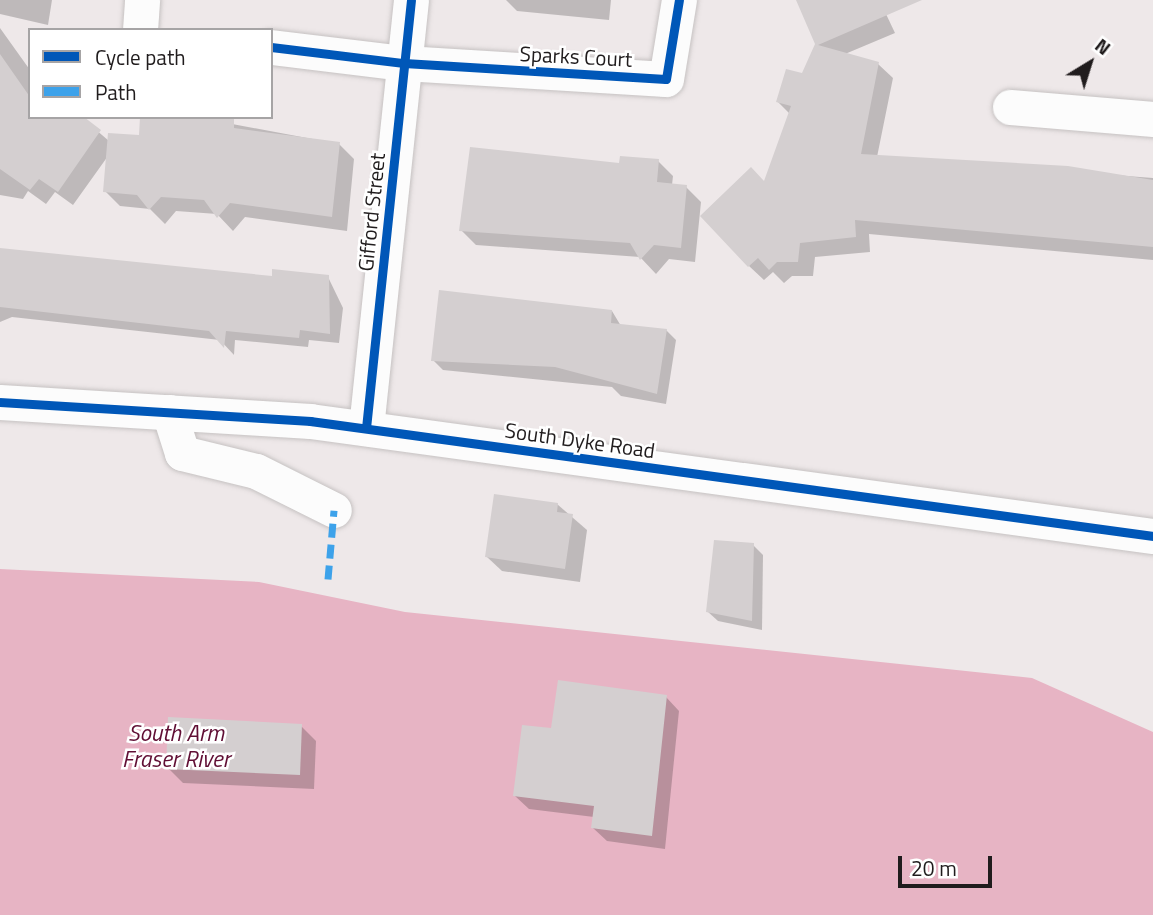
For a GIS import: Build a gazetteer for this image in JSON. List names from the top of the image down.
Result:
{
  "streets": {
    "street": ["Sparks Court", "Gifford Street", "South Dyke Road"]
  },
  "crossings": [
    ["Sparks Court", "Gifford Street"],
    ["Gifford Street", "South Dyke Road"]
  ],
  "water": ["South Arm Fraser River"],
  "legend": ["Cycle path", "Path"],
  "scale_bar": "20 m",
  "north": "top right"
}
